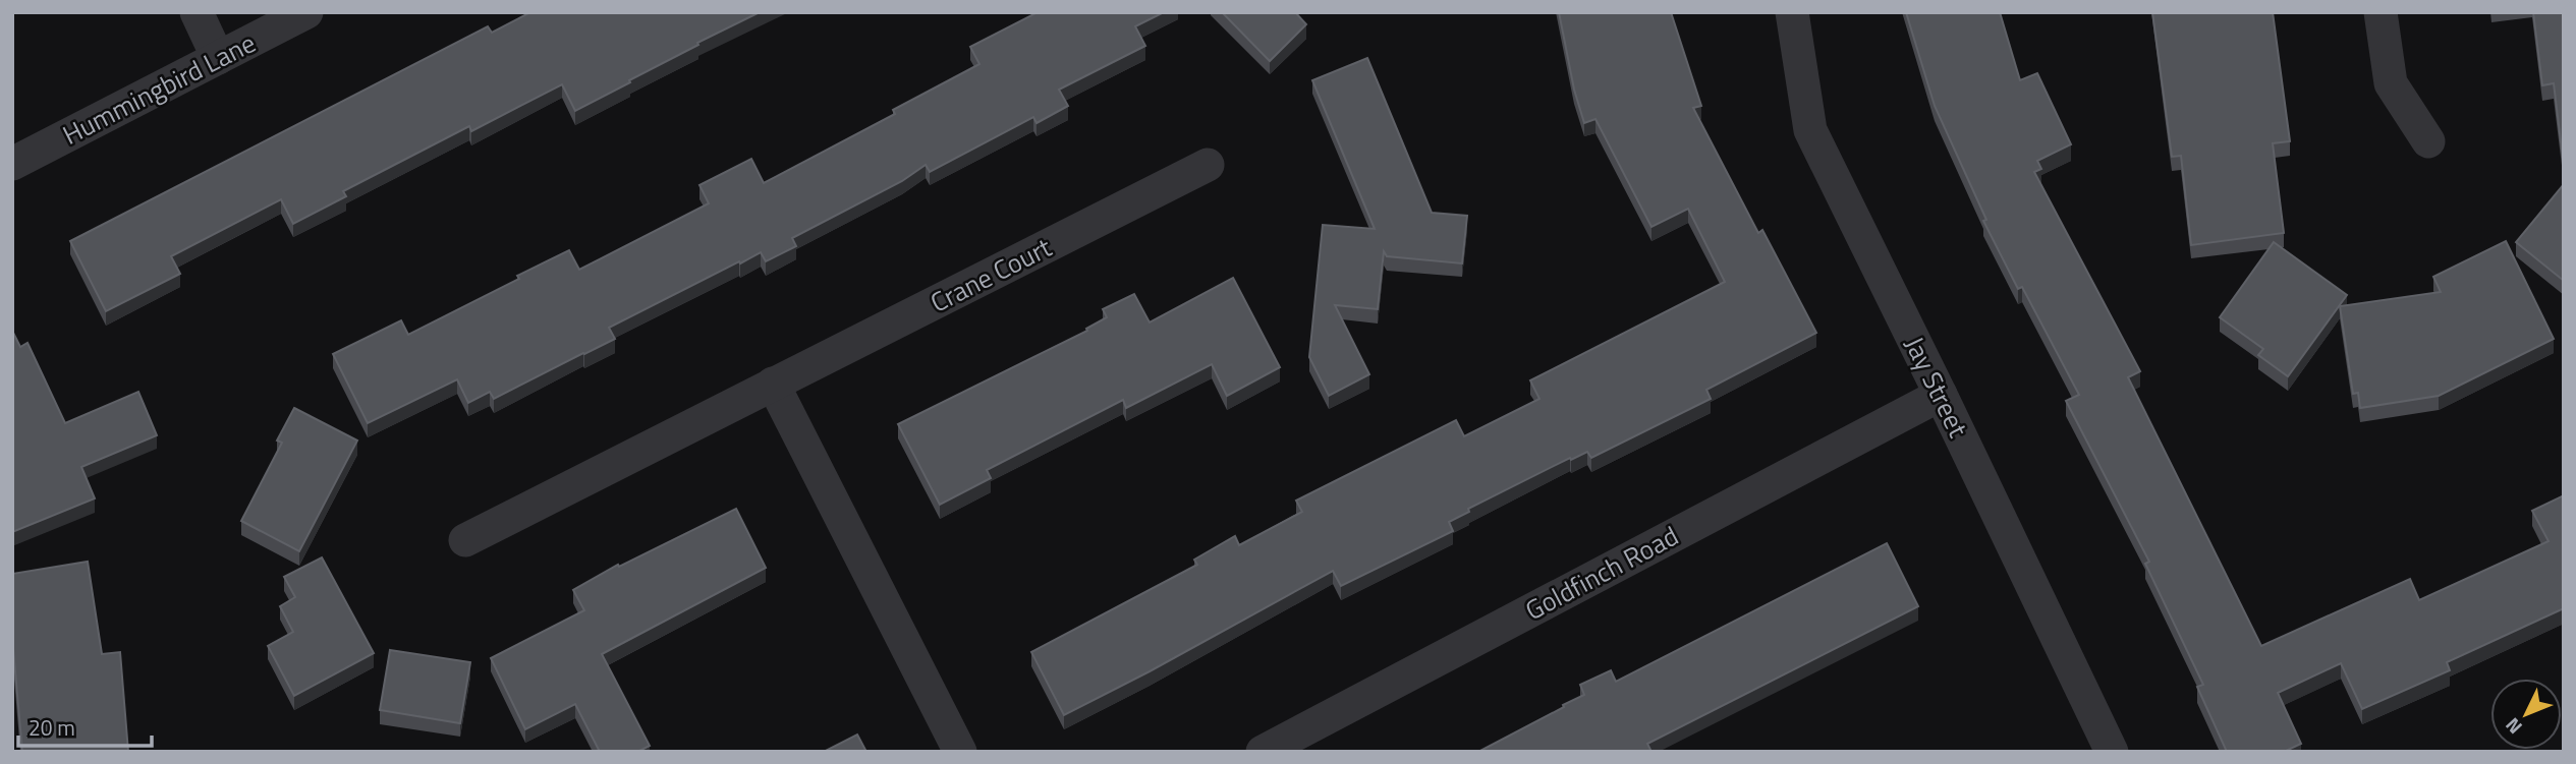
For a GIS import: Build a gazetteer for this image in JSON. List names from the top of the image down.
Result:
{
  "streets": {
    "street": [
      "Hummingbird Lane",
      "Crane Court",
      "Jay Street",
      "Goldfinch Road"
    ]
  },
  "crossings": [
    ["Jay Street", "Goldfinch Road"]
  ],
  "scale_bar": "20 m",
  "north": "bottom left"
}
